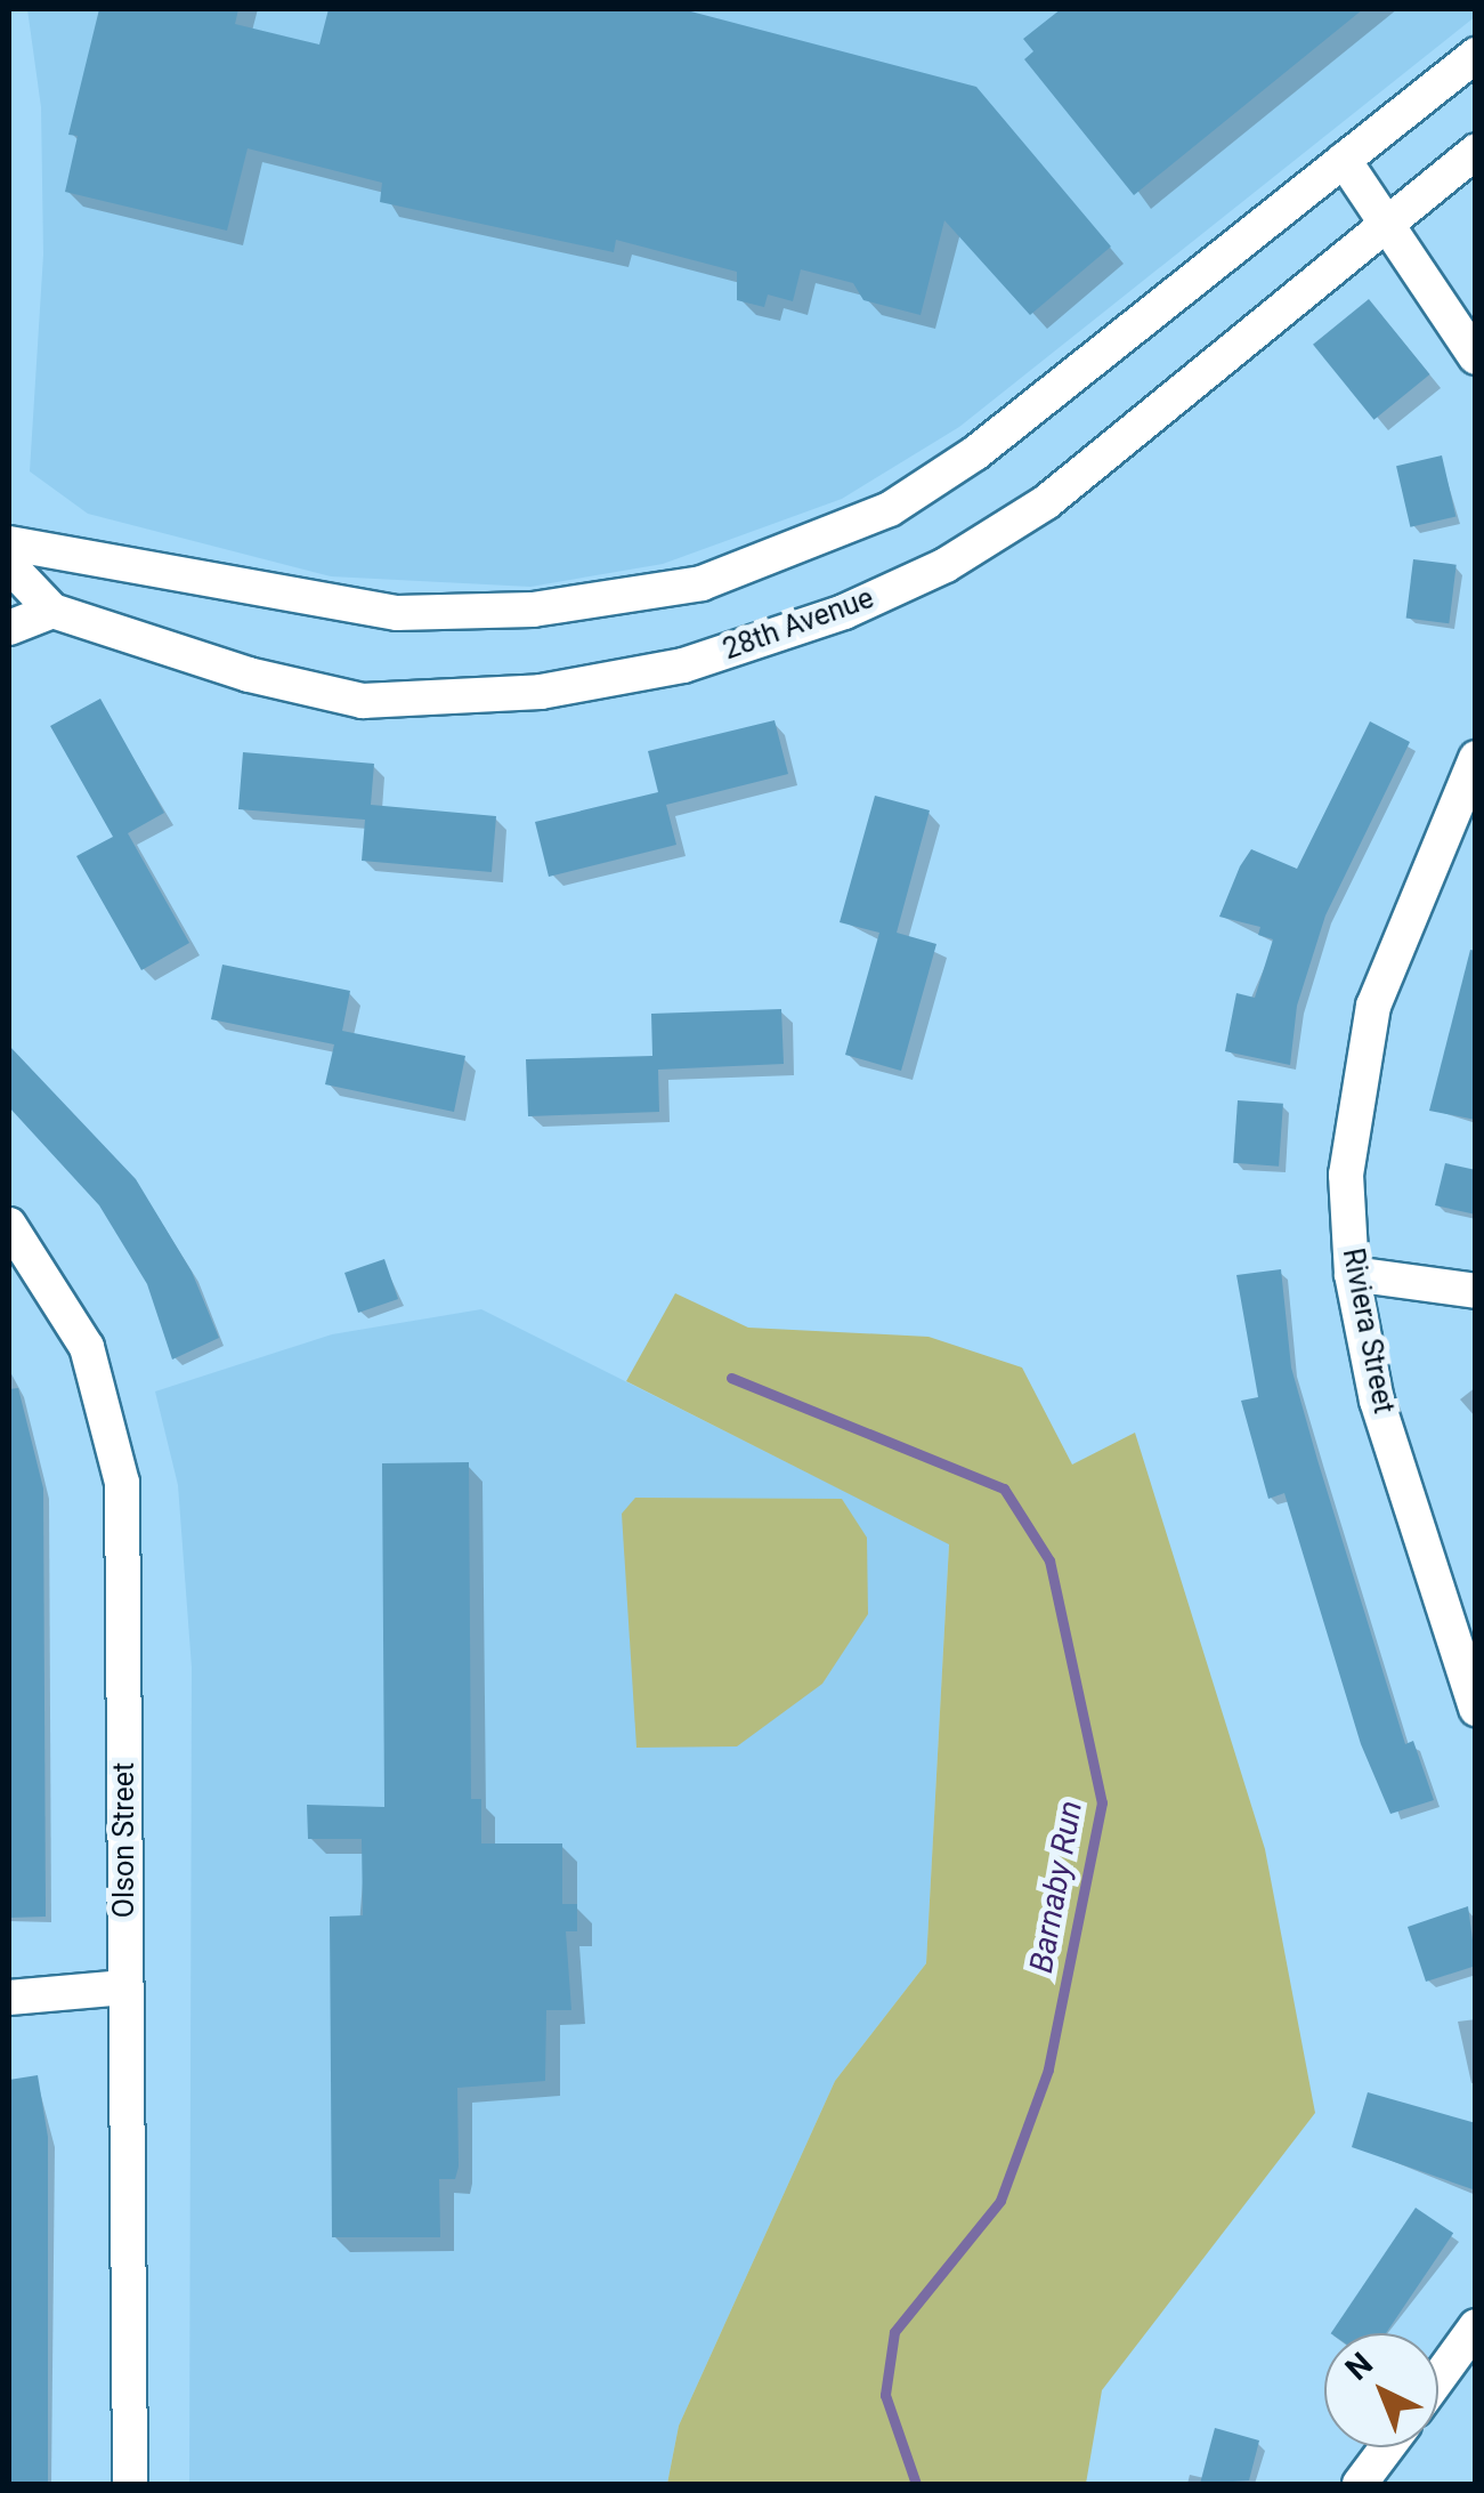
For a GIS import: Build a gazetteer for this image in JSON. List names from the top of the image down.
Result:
{
  "streets": {
    "street": ["28th Avenue", "Riviera Street", "Olson Street"]
  },
  "water": ["Barnaby Run"],
  "north": "top left"
}
